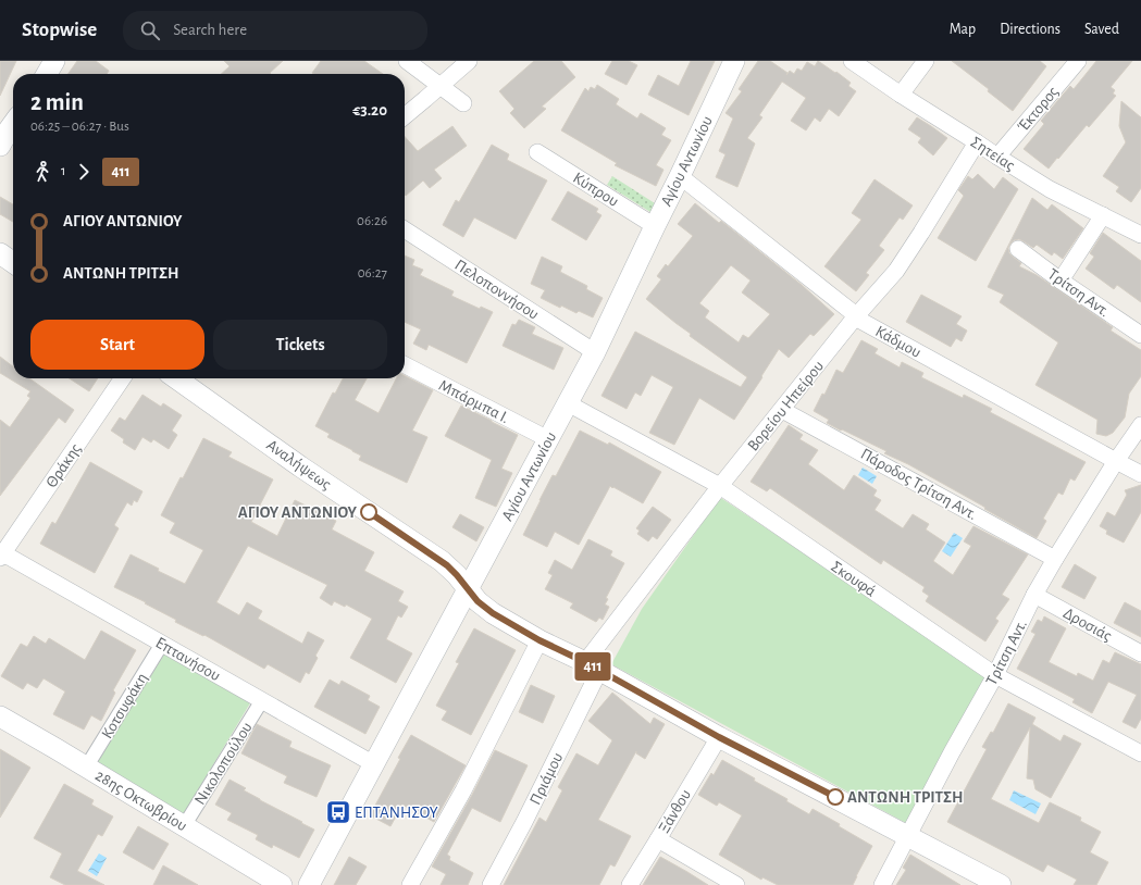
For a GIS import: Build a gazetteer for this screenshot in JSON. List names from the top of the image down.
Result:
{
  "streets": {
    "street": [
      "Έκτορος",
      "Σητείας",
      "Αγίου Αντωνίου",
      "Κύπρου",
      "Πελοποννήσου",
      "Τρίτση Αντ.",
      "Κάδμου",
      "Μπάρμπα Ι.",
      "Βορείου Ηπείρου",
      "Αναλήψεως",
      "Θράκης",
      "Πάροδος Τρίτση Αντ.",
      "Σκουφά",
      "Δροσιάς",
      "Επτανήσου",
      "Κοτσυφάκη",
      "Νικολοπούλου",
      "Πριάμου",
      "28ης Οκτωβρίου",
      "Ξάνθου"
    ]
  },
  "crossings": [
    ["Έκτορος", "Σητείας"],
    ["Σητείας", "Βορείου Ηπείρου"],
    ["Αγίου Αντωνίου", "Κύπρου"],
    ["Αγίου Αντωνίου", "Πελοποννήσου"],
    ["Αγίου Αντωνίου", "Κάδμου"],
    ["Αγίου Αντωνίου", "Μπάρμπα Ι."],
    ["Αγίου Αντωνίου", "Αναλήψεως"],
    ["Αγίου Αντωνίου", "Σκουφά"],
    ["Αγίου Αντωνίου", "Επτανήσου"],
    ["Τρίτση Αντ.", "Κάδμου"],
    ["Τρίτση Αντ.", "Αναλήψεως"],
    ["Τρίτση Αντ.", "Πάροδος Τρίτση Αντ."],
    ["Τρίτση Αντ.", "Σκουφά"],
    ["Τρίτση Αντ.", "Δροσιάς"],
    ["Κάδμου", "Βορείου Ηπείρου"],
    ["Βορείου Ηπείρου", "Αναλήψεως"],
    ["Βορείου Ηπείρου", "Πάροδος Τρίτση Αντ."],
    ["Βορείου Ηπείρου", "Σκουφά"],
    ["Βορείου Ηπείρου", "Πριάμου"],
    ["Αναλήψεως", "Πριάμου"],
    ["Αναλήψεως", "Ξάνθου"],
    ["Θράκης", "Επτανήσου"],
    ["Επτανήσου", "Κοτσυφάκη"],
    ["Επτανήσου", "Νικολοπούλου"],
    ["Κοτσυφάκη", "28ης Οκτωβρίου"],
    ["Νικολοπούλου", "28ης Οκτωβρίου"]
  ],
  "places": {
    "other": ["ΑΓΙΟΥ ΑΝΤΩΝΙΟΥ", "ΑΝΤΩΝΗ ΤΡΙΤΣΗ"],
    "bus stop": ["ΕΠΤΑΝΗΣΟΥ"]
  },
  "lines": ["bus line 411"],
  "page": {
    "header": "Stopwise",
    "search": "Search here",
    "nav": ["Map", "Directions", "Saved"],
    "on_map": "411",
    "heading": ["2 min", "06:25 – 06:27 · Bus", "€3.20"],
    "legs": ["1", "411"],
    "list": [
      {
        "name": "ΑΓΙΟΥ ΑΝΤΩΝΙΟΥ",
        "value": "06:26"
      },
      {
        "name": "ΑΝΤΩΝΗ ΤΡΙΤΣΗ",
        "value": "06:27"
      }
    ],
    "buttons": ["Start", "Tickets"]
  }
}
